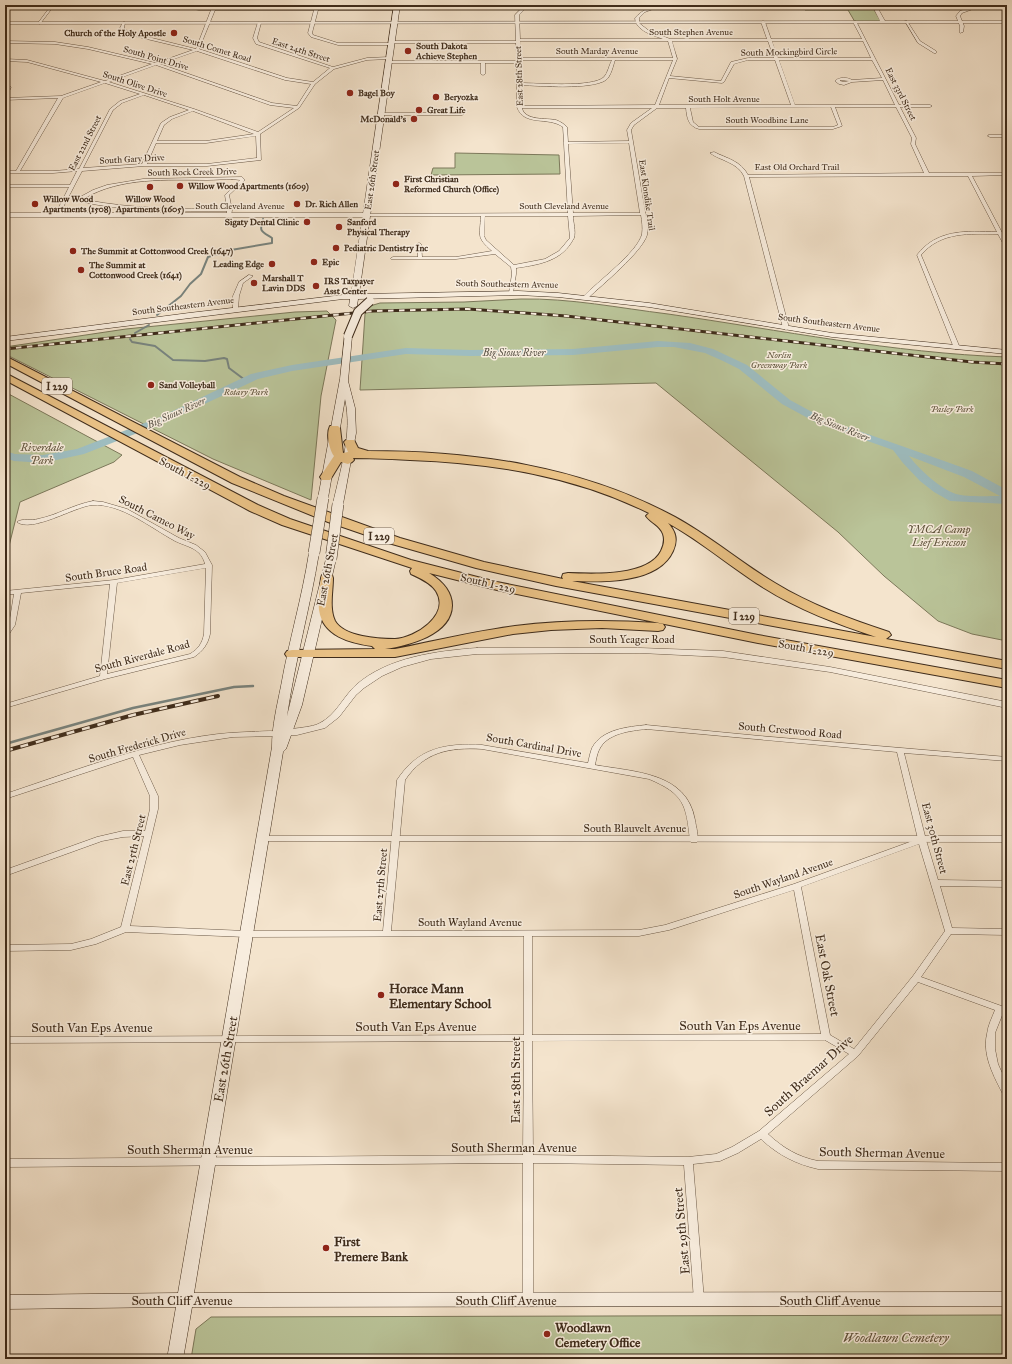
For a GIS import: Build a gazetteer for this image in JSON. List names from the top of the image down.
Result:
{
  "streets": {
    "highway": ["I 229", "South I-229"],
    "main road": ["East 26th Street", "South Southeastern Avenue", "South Cliff Avenue"],
    "street": [
      "South Stephen Avenue",
      "South Comet Road",
      "East 24th Street",
      "South Marday Avenue",
      "South Mockingbird Circle",
      "South Point Drive",
      "East 28th Street",
      "South Olive Drive",
      "East 33rd Street",
      "South Holt Avenue",
      "South Woodbine Lane",
      "East 22nd Street",
      "South Gary Drive",
      "East Old Orchard Trail",
      "South Rock Creek Drive",
      "East Klondike Trail",
      "South Cleveland Avenue",
      "South Cameo Way",
      "South Bruce Road",
      "South Yeager Road",
      "South Riverdale Road",
      "South Crestwood Road",
      "South Frederick Drive",
      "South Cardinal Drive",
      "South Blauvelt Avenue",
      "East 30th Street",
      "East 25th Street",
      "South Wayland Avenue",
      "East 27th Street",
      "East Oak Street",
      "South Van Eps Avenue",
      "South Braemar Drive",
      "South Sherman Avenue",
      "East 29th Street"
    ]
  },
  "crossings": [
    ["South Stephen Avenue", "East 28th Street"],
    ["South Stephen Avenue", "East 33rd Street"],
    ["South Stephen Avenue", "East 26th Street"],
    ["South Comet Road", "East 24th Street"],
    ["East 24th Street", "South Marday Avenue"],
    ["East 24th Street", "South Point Drive"],
    ["East 24th Street", "South Olive Drive"],
    ["East 24th Street", "South Gary Drive"],
    ["South Marday Avenue", "East 28th Street"],
    ["South Marday Avenue", "East 26th Street"],
    ["South Mockingbird Circle", "East 33rd Street"],
    ["East 28th Street", "South Holt Avenue"],
    ["East 28th Street", "South Wayland Avenue"],
    ["East 28th Street", "South Van Eps Avenue"],
    ["East 28th Street", "South Sherman Avenue"],
    ["East 28th Street", "South Cliff Avenue"],
    ["South Olive Drive", "East 22nd Street"],
    ["South Olive Drive", "South Gary Drive"],
    ["East 33rd Street", "South Holt Avenue"],
    ["East 33rd Street", "East Old Orchard Trail"],
    ["South Holt Avenue", "South Woodbine Lane"],
    ["South Holt Avenue", "East Klondike Trail"],
    ["East 22nd Street", "South Gary Drive"],
    ["East 22nd Street", "South Rock Creek Drive"],
    ["East 22nd Street", "South Cleveland Avenue"],
    ["East Old Orchard Trail", "South Southeastern Avenue"],
    ["South Rock Creek Drive", "South Cleveland Avenue"],
    ["East 26th Street", "South Cleveland Avenue"],
    ["East 26th Street", "South Southeastern Avenue"],
    ["East 26th Street", "South Yeager Road"],
    ["East 26th Street", "South Frederick Drive"],
    ["East 26th Street", "South Blauvelt Avenue"],
    ["East 26th Street", "South Wayland Avenue"],
    ["East 26th Street", "South Van Eps Avenue"],
    ["East 26th Street", "South Sherman Avenue"],
    ["East 26th Street", "South Cliff Avenue"],
    ["East Klondike Trail", "South Cleveland Avenue"],
    ["East Klondike Trail", "South Southeastern Avenue"],
    ["South Cameo Way", "South Bruce Road"],
    ["South Cameo Way", "South Riverdale Road"],
    ["South Bruce Road", "South Riverdale Road"],
    ["South Yeager Road", "South Frederick Drive"],
    ["South Crestwood Road", "South Cardinal Drive"],
    ["South Crestwood Road", "East 30th Street"],
    ["South Frederick Drive", "East 25th Street"],
    ["South Cardinal Drive", "South Blauvelt Avenue"],
    ["South Cardinal Drive", "East 27th Street"],
    ["South Blauvelt Avenue", "East 30th Street"],
    ["South Blauvelt Avenue", "South Wayland Avenue"],
    ["South Blauvelt Avenue", "East 27th Street"],
    ["East 30th Street", "South Wayland Avenue"],
    ["East 30th Street", "South Braemar Drive"],
    ["East 25th Street", "South Wayland Avenue"],
    ["South Wayland Avenue", "East 27th Street"],
    ["South Wayland Avenue", "East Oak Street"],
    ["East Oak Street", "South Van Eps Avenue"],
    ["South Braemar Drive", "South Sherman Avenue"],
    ["South Sherman Avenue", "East 29th Street"],
    ["East 29th Street", "South Cliff Avenue"]
  ],
  "water": ["Big Sioux River"],
  "parks": [
    "Norlin Greenway Park",
    "Rotary Park",
    "Pasley Park",
    "Riverdale Park",
    "YMCA Camp Lief Ericson",
    "Woodlawn Cemetery"
  ],
  "places": [
    "Church of the Holy Apostle",
    "South Dakota Achieve Stephen",
    "Bagel Boy",
    "Beryozka",
    "Great Life",
    "McDonald's",
    "First Christian Reformed Church (Office)",
    "Willow Wood Apartments (1609)",
    "Willow Wood Apartments (1605)",
    "Willow Wood Apartments (1508)",
    "Dr. Rich Allen",
    "Sigaty Dental Clinic",
    "Sanford Physical Therapy",
    "Pediatric Dentistry Inc",
    "The Summit at Cottonwood Creek (1647)",
    "Epic",
    "Leading Edge",
    "The Summit at Cottonwood Creek (1641)",
    "Marshall T Lavin DDS",
    "IRS Taxpayer Asst Center",
    "Sand Volleyball",
    "Horace Mann Elementary School",
    "First Premere Bank",
    "Woodlawn Cemetery Office"
  ]
}
